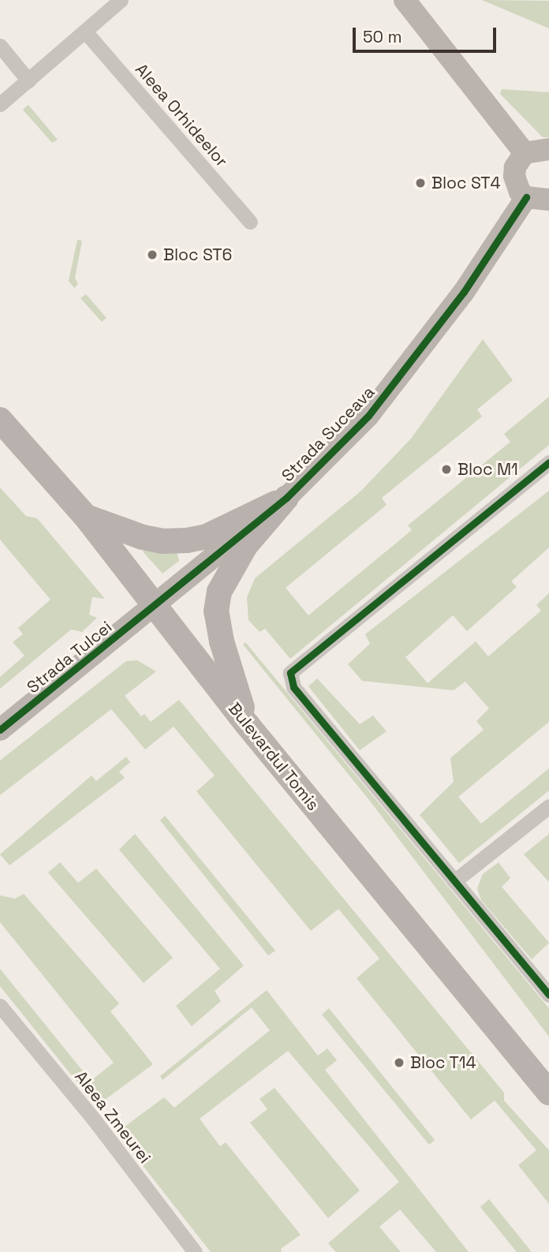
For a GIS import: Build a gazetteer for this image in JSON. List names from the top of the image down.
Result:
{
  "streets": {
    "main road": ["Bulevardul Tomis"],
    "street": [
      "Aleea Orhideelor",
      "Strada Suceava",
      "Strada Tulcei",
      "Aleea Zmeurei"
    ]
  },
  "crossings": [
    ["Strada Suceava", "Strada Tulcei"],
    ["Strada Suceava", "Bulevardul Tomis"],
    ["Strada Tulcei", "Bulevardul Tomis"]
  ],
  "places": [
    "Bloc ST4",
    "Bloc ST6",
    "Bloc M1",
    "Bloc T14"
  ],
  "scale_bar": "50 m"
}
